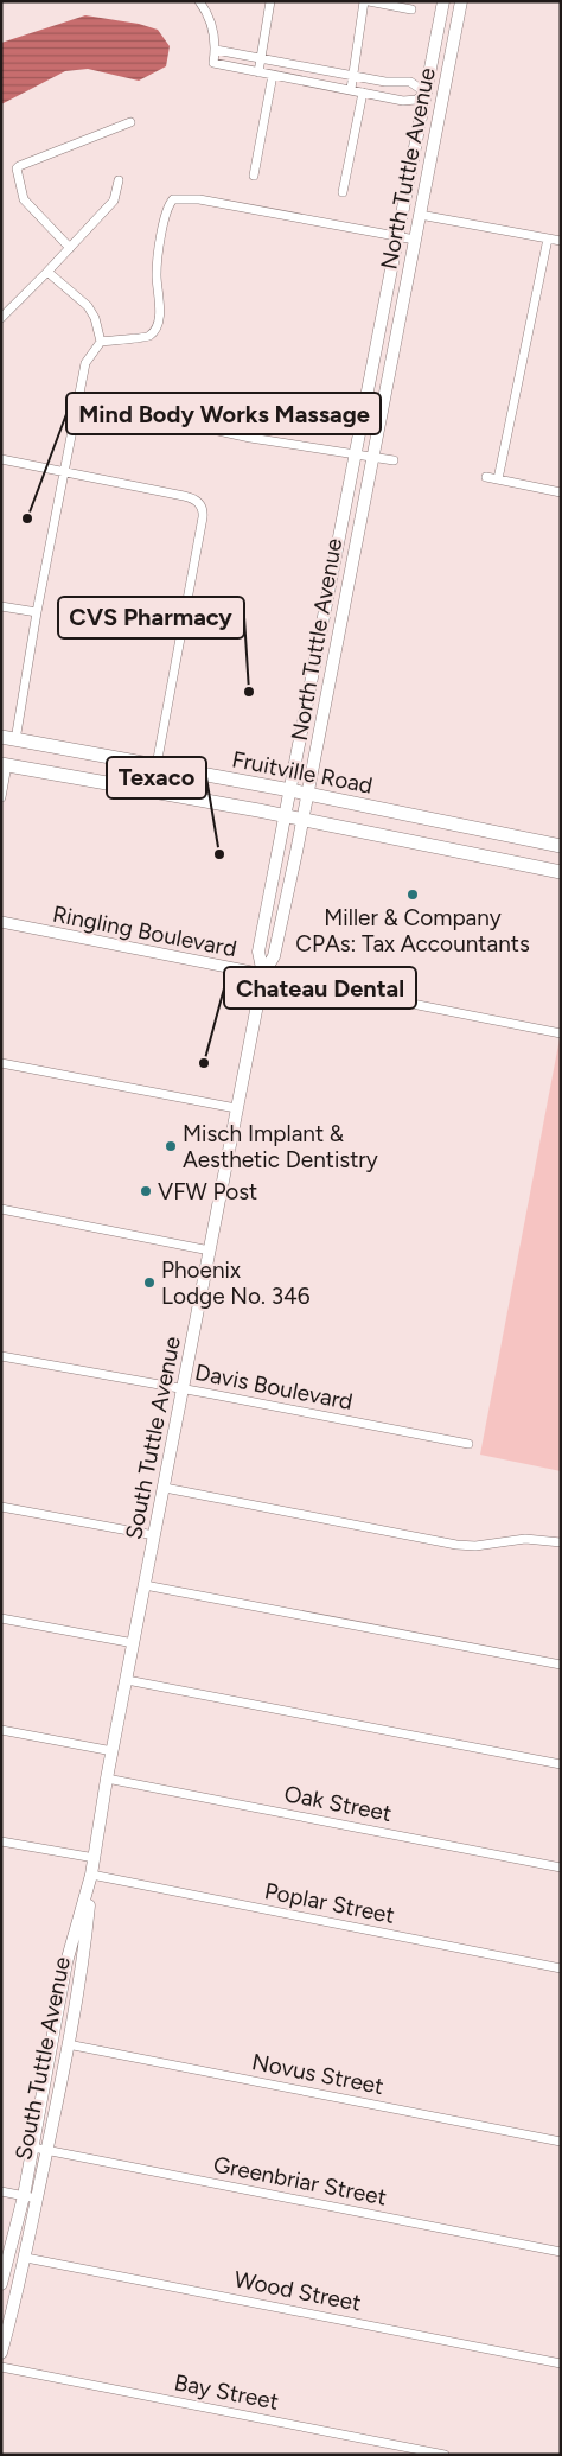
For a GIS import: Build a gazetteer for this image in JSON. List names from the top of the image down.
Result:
{
  "streets": {
    "main road": ["North Tuttle Avenue", "Fruitville Road", "South Tuttle Avenue"],
    "street": [
      "Ringling Boulevard",
      "Davis Boulevard",
      "Oak Street",
      "Poplar Street",
      "Novus Street",
      "Greenbriar Street",
      "Wood Street",
      "Bay Street"
    ]
  },
  "crossings": [
    ["North Tuttle Avenue", "Fruitville Road"],
    ["North Tuttle Avenue", "Ringling Boulevard"],
    ["North Tuttle Avenue", "South Tuttle Avenue"],
    ["Ringling Boulevard", "South Tuttle Avenue"],
    ["Davis Boulevard", "South Tuttle Avenue"],
    ["South Tuttle Avenue", "Oak Street"],
    ["South Tuttle Avenue", "Poplar Street"],
    ["South Tuttle Avenue", "Novus Street"],
    ["South Tuttle Avenue", "Greenbriar Street"],
    ["South Tuttle Avenue", "Wood Street"]
  ],
  "places": [
    "Mind Body Works Massage",
    "CVS Pharmacy",
    "Texaco",
    "Miller & Company CPAs: Tax Accountants",
    "Chateau Dental",
    "Misch Implant & Aesthetic Dentistry",
    "VFW Post",
    "Phoenix Lodge No. 346"
  ]
}
